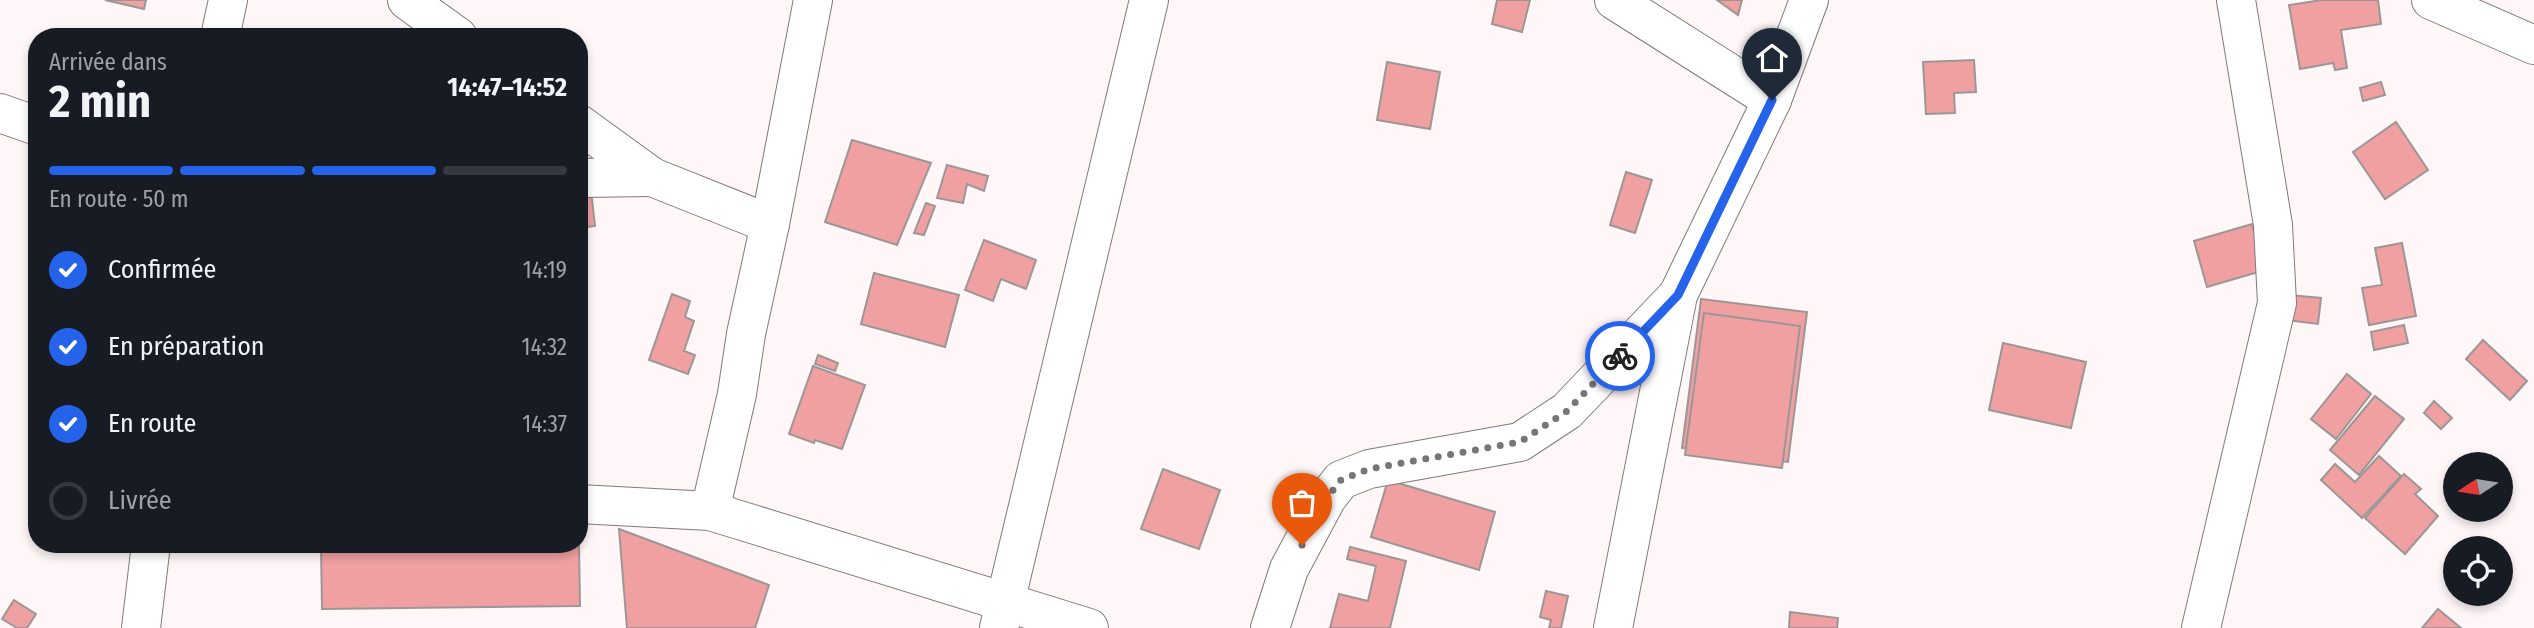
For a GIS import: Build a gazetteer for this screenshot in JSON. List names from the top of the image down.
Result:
{
  "north": "left",
  "page": {
    "heading": ["2 min", "Arrivée dans", "14:47–14:52"],
    "bar": "En route · 50 m",
    "list": [
      ["Confirmée", "14:19"],
      ["En préparation", "14:32"],
      ["En route", "14:37"],
      "Livrée"
    ]
  }
}
